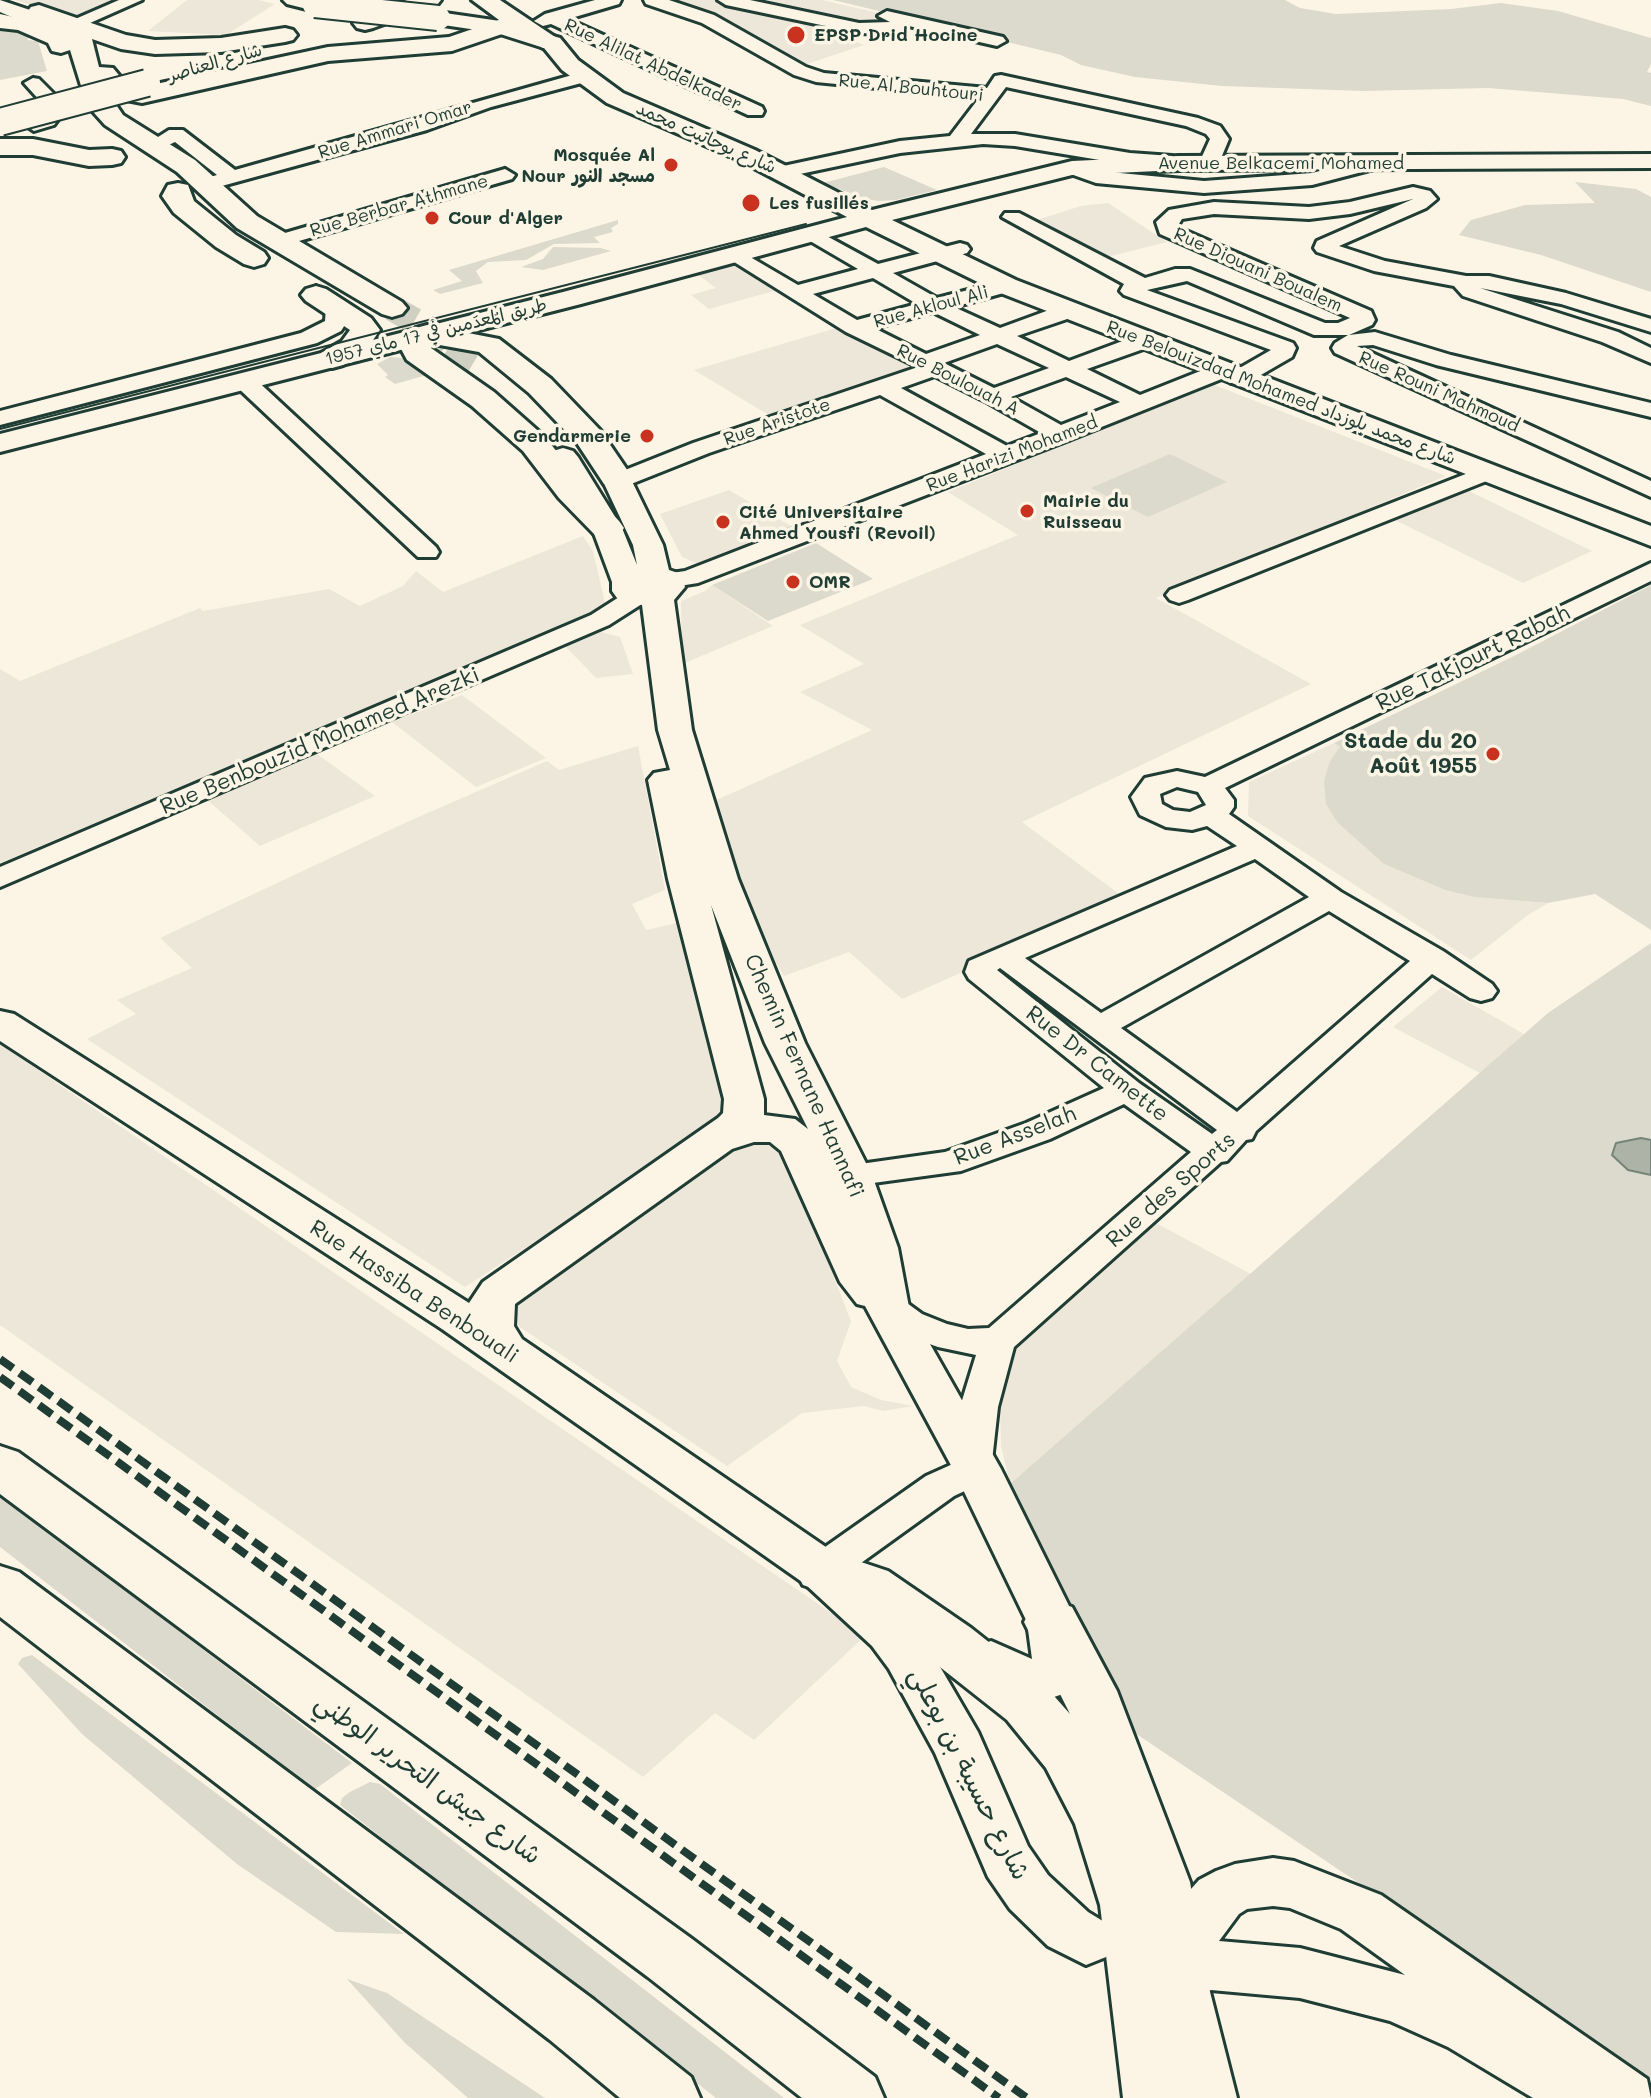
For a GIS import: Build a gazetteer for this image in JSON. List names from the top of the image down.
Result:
{
  "streets": {
    "highway": ["شارع العناصر", "شارع جيش التحرير الوطني"],
    "main road": [
      "شارع بوجاتيت محمد",
      "Avenue Belkacemi Mohamed",
      "طريق المُعدَمين في 17 ماي 1957",
      "Rue Belouizdad Mohamed شارع محمد بلوزداد",
      "Chemin Fernane Hannafi",
      "Rue Hassiba Benbouali",
      "شارع حسيبة بن بوعلي"
    ],
    "street": [
      "Rue Alilat Abdelkader",
      "Rue Al Bouhtouri",
      "Rue Ammari Omar",
      "Rue Berbar Athmane",
      "Rue Diouani Boualem",
      "Rue Akloul Ali",
      "Rue Boulouah A",
      "Rue Rouni Mahmoud",
      "Rue Aristote",
      "Rue Harizi Mohamed",
      "Rue Takjourt Rabah",
      "Rue Benbouzid Mohamed Arezki",
      "Rue Dr Camette",
      "Rue Asselah",
      "Rue des Sports"
    ]
  },
  "crossings": [
    ["Rue Ammari Omar", "شارع بوجاتيت محمد"],
    ["شارع بوجاتيت محمد", "Avenue Belkacemi Mohamed"],
    ["شارع بوجاتيت محمد", "طريق المُعدَمين في 17 ماي 1957"],
    ["شارع بوجاتيت محمد", "Rue Belouizdad Mohamed شارع محمد بلوزداد"],
    ["Avenue Belkacemi Mohamed", "طريق المُعدَمين في 17 ماي 1957"],
    ["Rue Akloul Ali", "Rue Boulouah A"],
    ["Rue Akloul Ali", "Rue Belouizdad Mohamed شارع محمد بلوزداد"],
    ["طريق المُعدَمين في 17 ماي 1957", "Rue Boulouah A"],
    ["Rue Boulouah A", "Rue Aristote"],
    ["Rue Boulouah A", "Rue Harizi Mohamed"],
    ["Rue Belouizdad Mohamed شارع محمد بلوزداد", "Rue Aristote"],
    ["Rue Belouizdad Mohamed شارع محمد بلوزداد", "Rue Harizi Mohamed"],
    ["Rue Harizi Mohamed", "Rue Benbouzid Mohamed Arezki"],
    ["Rue Harizi Mohamed", "Chemin Fernane Hannafi"],
    ["Rue Benbouzid Mohamed Arezki", "Chemin Fernane Hannafi"],
    ["Rue Dr Camette", "Rue Asselah"],
    ["Rue Dr Camette", "Rue des Sports"],
    ["Chemin Fernane Hannafi", "Rue Asselah"],
    ["Chemin Fernane Hannafi", "Rue Hassiba Benbouali"],
    ["Rue Hassiba Benbouali", "شارع حسيبة بن بوعلي"]
  ],
  "places": [
    "EPSP Drid Hocine",
    "Mosquée Al Nour مسجد النور",
    "Les fusillés",
    "Cour d'Alger",
    "Gendarmerie",
    "Mairie du Ruisseau",
    "Cité Universitaire Ahmed Yousfi (Revoil)",
    "OMR",
    "Stade du 20 Août 1955"
  ]
}
